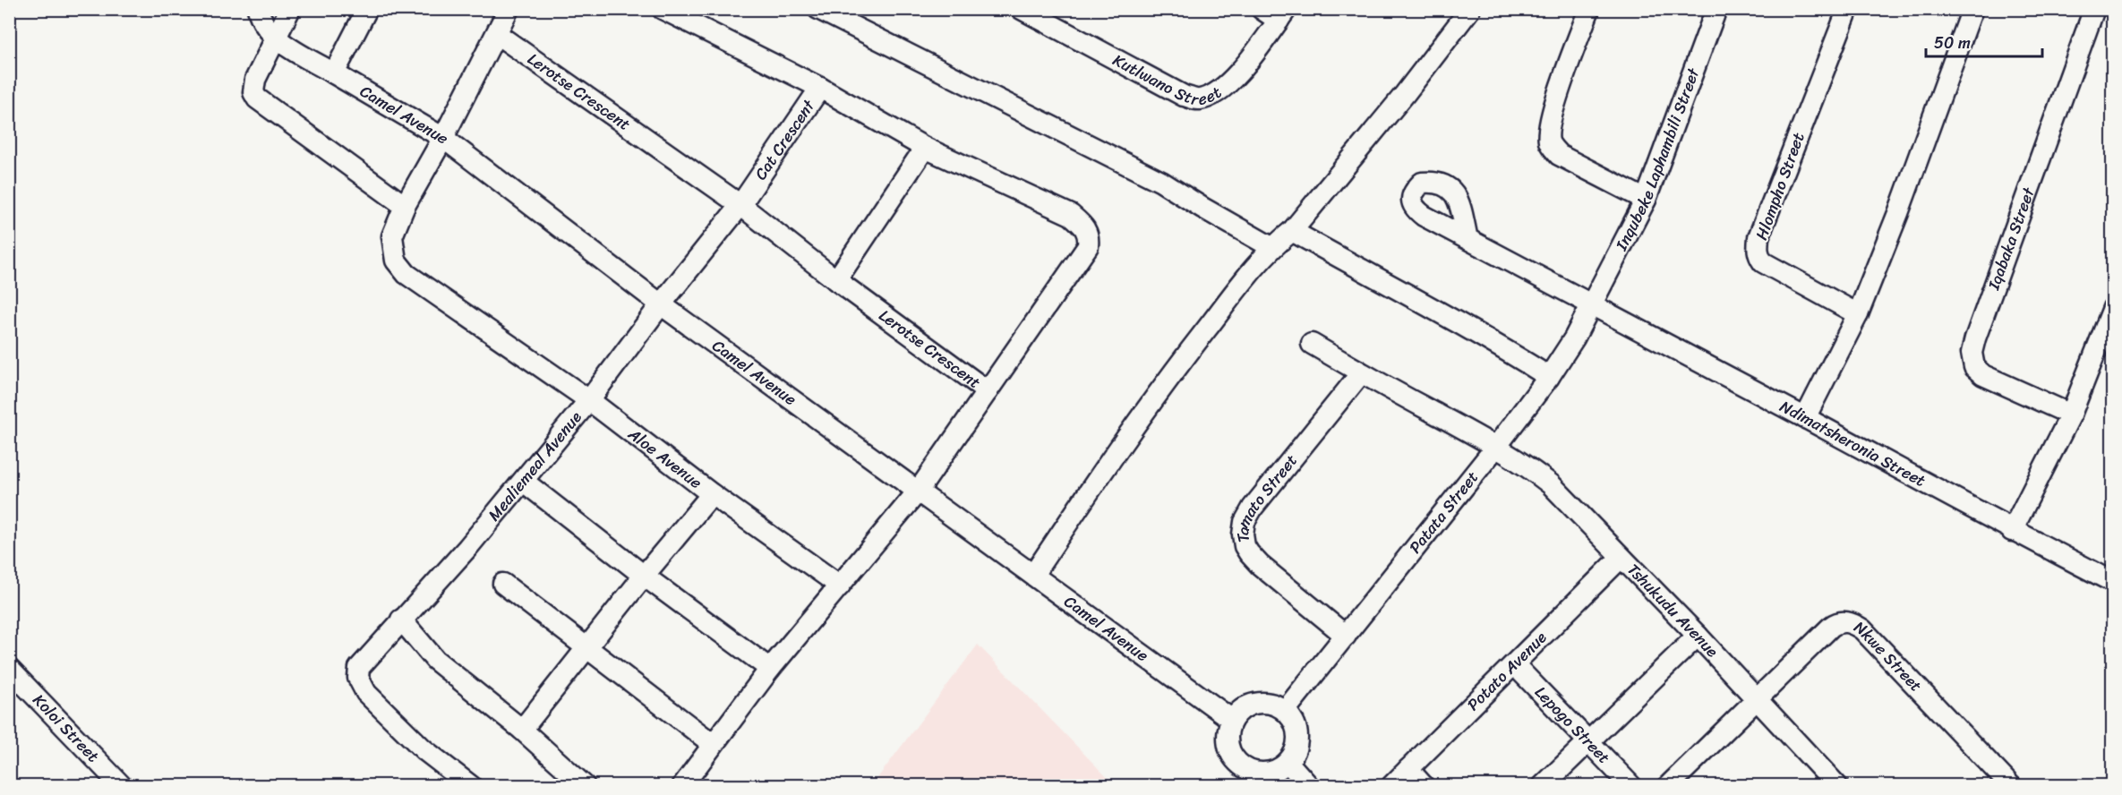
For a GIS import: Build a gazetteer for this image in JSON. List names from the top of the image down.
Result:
{
  "streets": {
    "street": [
      "Kutlwano Street",
      "Lerotse Crescent",
      "Camel Avenue",
      "Cat Crescent",
      "Inqubeke Laphambili Street",
      "Hlompho Street",
      "Iqabaka Street",
      "Ndimatsheronia Street",
      "Aloe Avenue",
      "Mealiemeal Avenue",
      "Tamato Street",
      "Patata Street",
      "Tshukudu Avenue",
      "Nkwe Street",
      "Potato Avenue",
      "Lepogo Street",
      "Koloi Street"
    ]
  },
  "crossings": [
    ["Lerotse Crescent", "Cat Crescent"],
    ["Camel Avenue", "Cat Crescent"],
    ["Camel Avenue", "Aloe Avenue"],
    ["Camel Avenue", "Mealiemeal Avenue"],
    ["Camel Avenue", "Patata Street"],
    ["Cat Crescent", "Mealiemeal Avenue"],
    ["Inqubeke Laphambili Street", "Ndimatsheronia Street"],
    ["Inqubeke Laphambili Street", "Patata Street"],
    ["Ndimatsheronia Street", "Patata Street"],
    ["Aloe Avenue", "Mealiemeal Avenue"],
    ["Tamato Street", "Patata Street"],
    ["Patata Street", "Tshukudu Avenue"],
    ["Tshukudu Avenue", "Nkwe Street"],
    ["Tshukudu Avenue", "Potato Avenue"],
    ["Potato Avenue", "Lepogo Street"]
  ],
  "scale_bar": "50 m"
}
